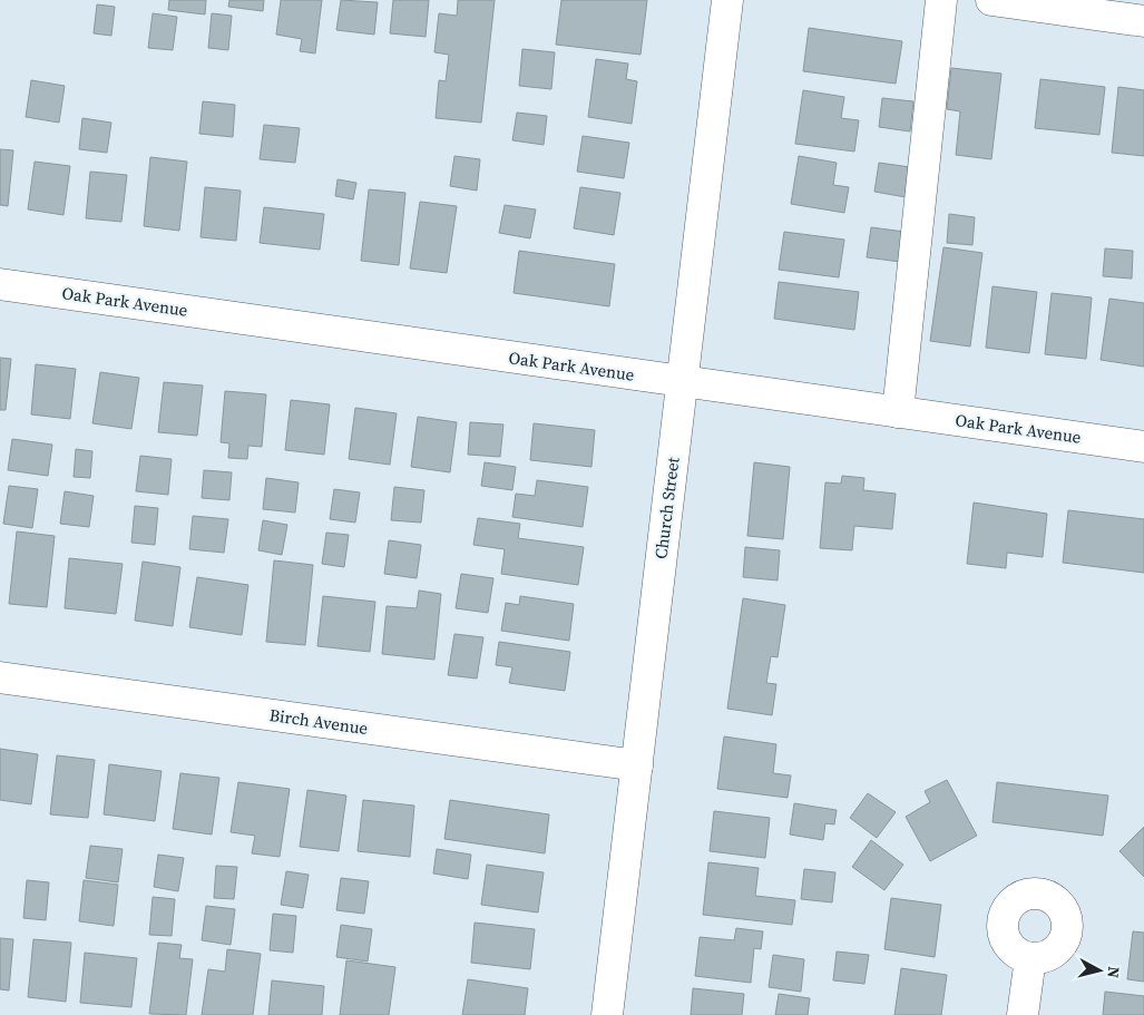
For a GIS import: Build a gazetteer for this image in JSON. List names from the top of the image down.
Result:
{
  "streets": {
    "street": ["Oak Park Avenue", "Church Street", "Birch Avenue"]
  },
  "crossings": [
    ["Oak Park Avenue", "Church Street"],
    ["Church Street", "Birch Avenue"]
  ],
  "north": "right"
}
